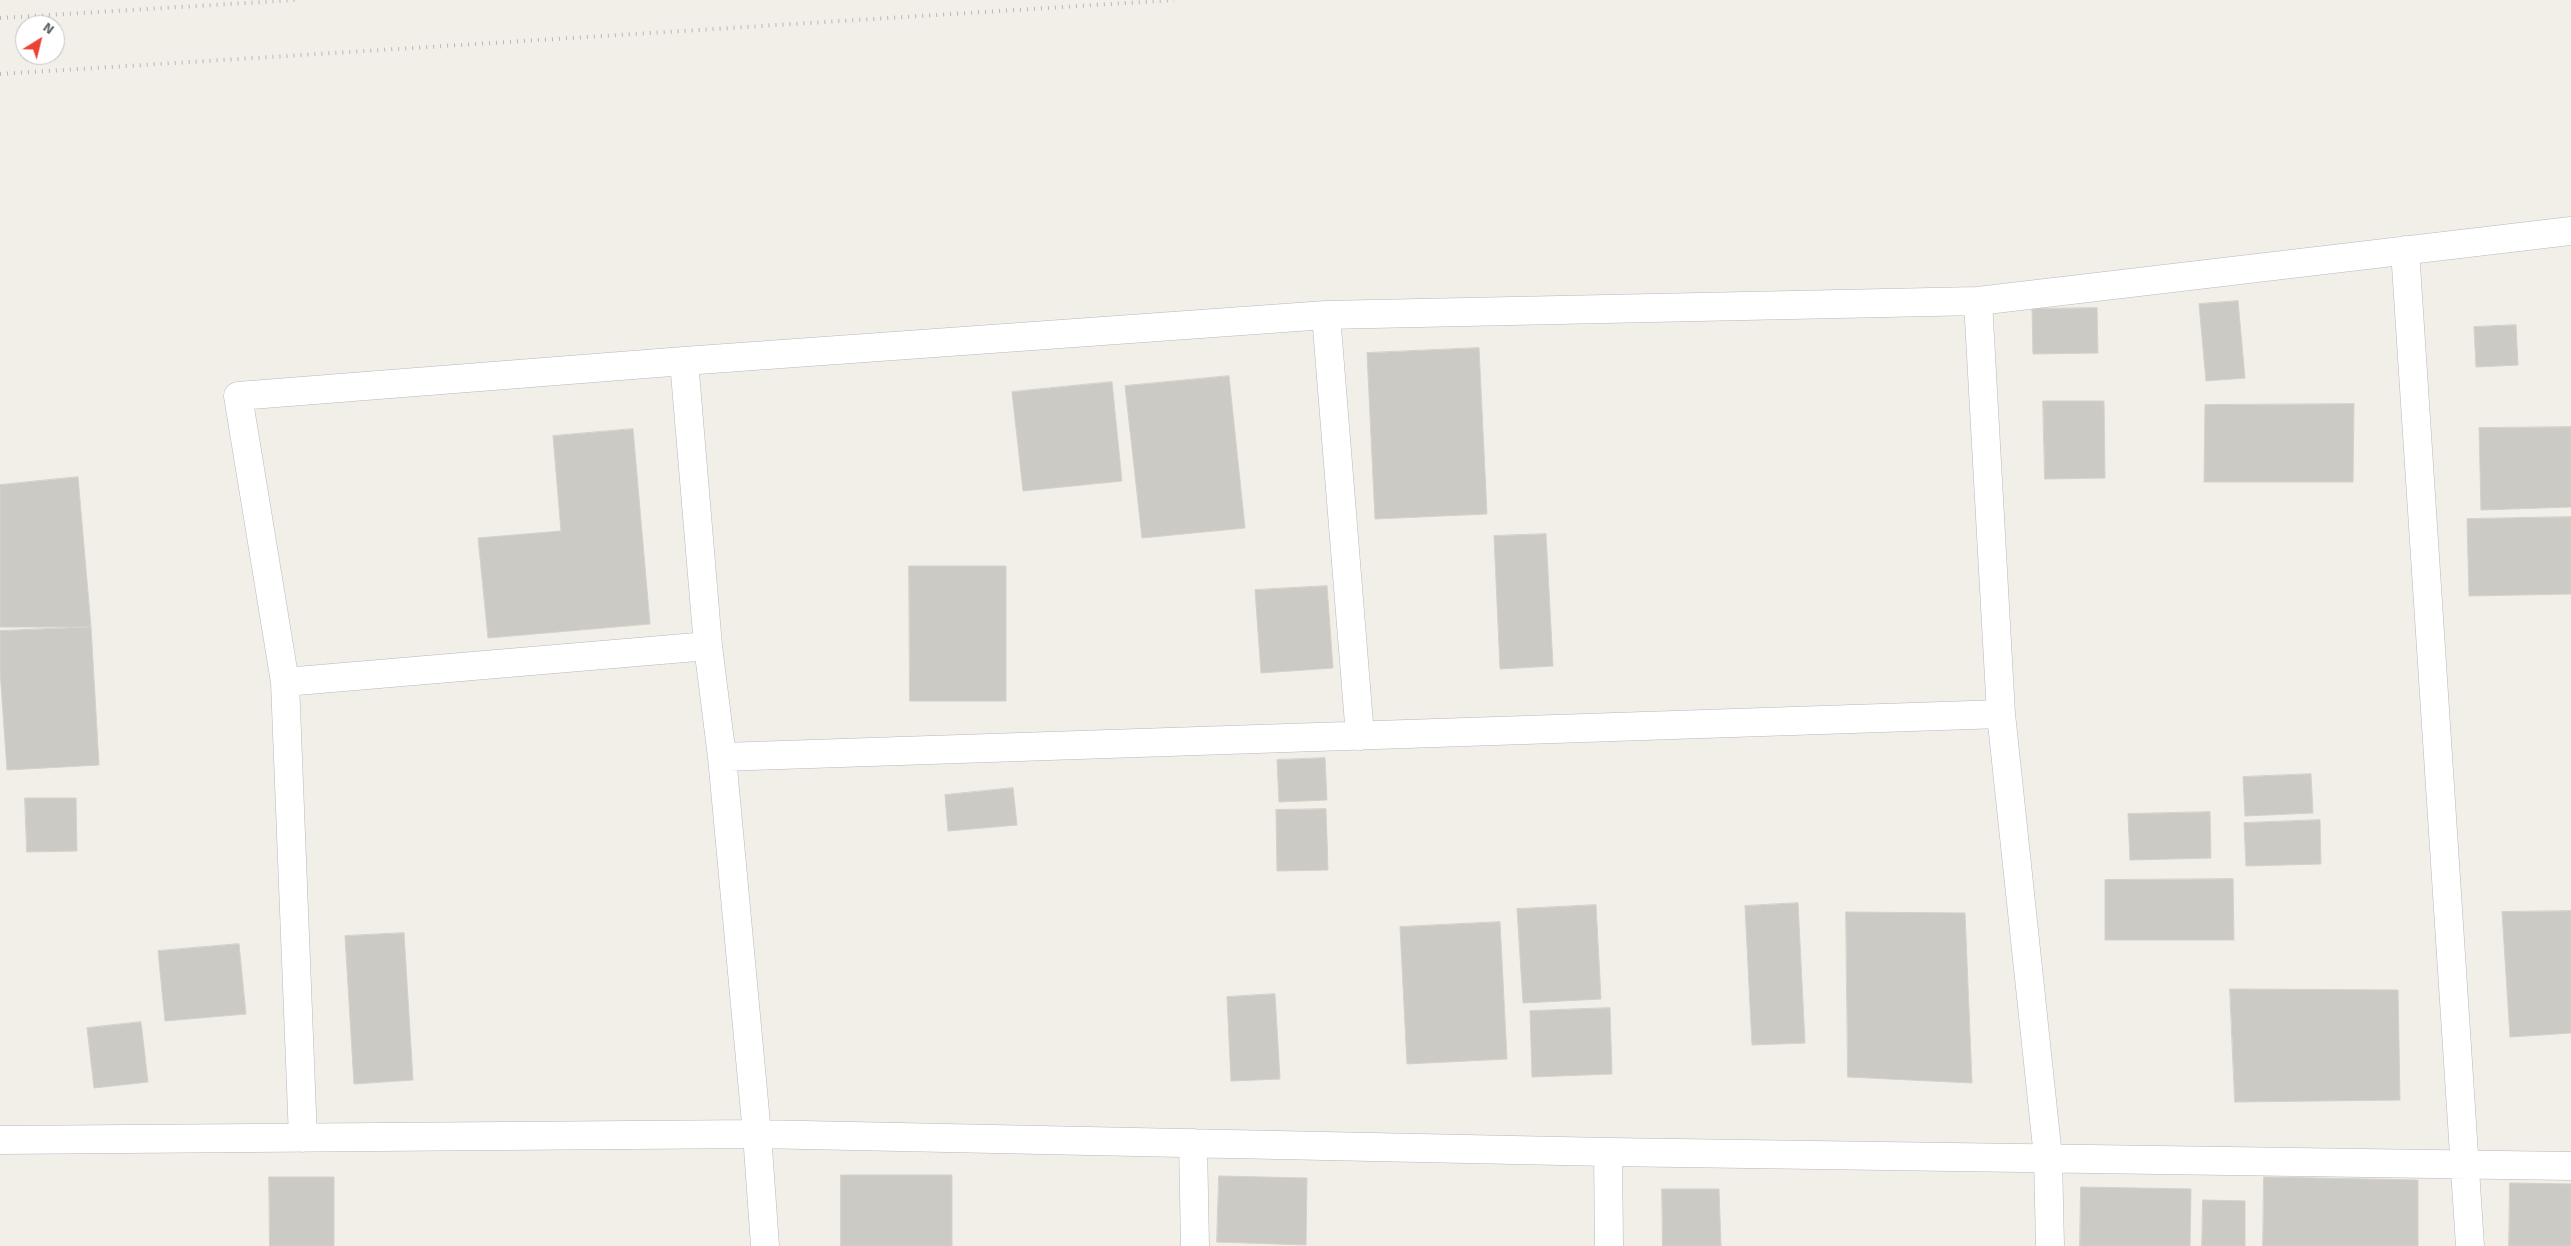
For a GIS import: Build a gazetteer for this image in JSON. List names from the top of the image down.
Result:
{
  "north": "top right"
}
